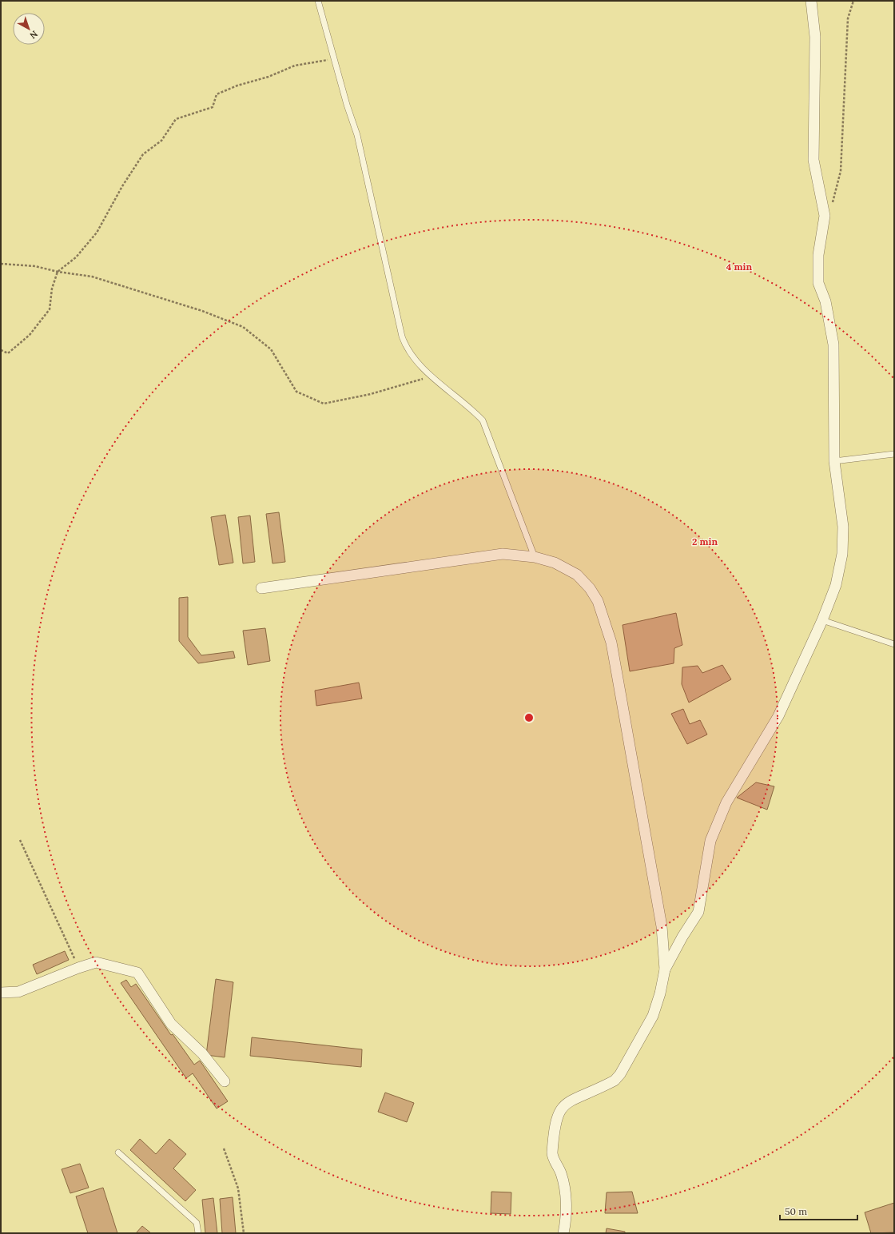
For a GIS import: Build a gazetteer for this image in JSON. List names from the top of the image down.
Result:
{
  "scale_bar": "50 m",
  "north": "bottom right",
  "rings": ["4 min", "2 min"]
}
